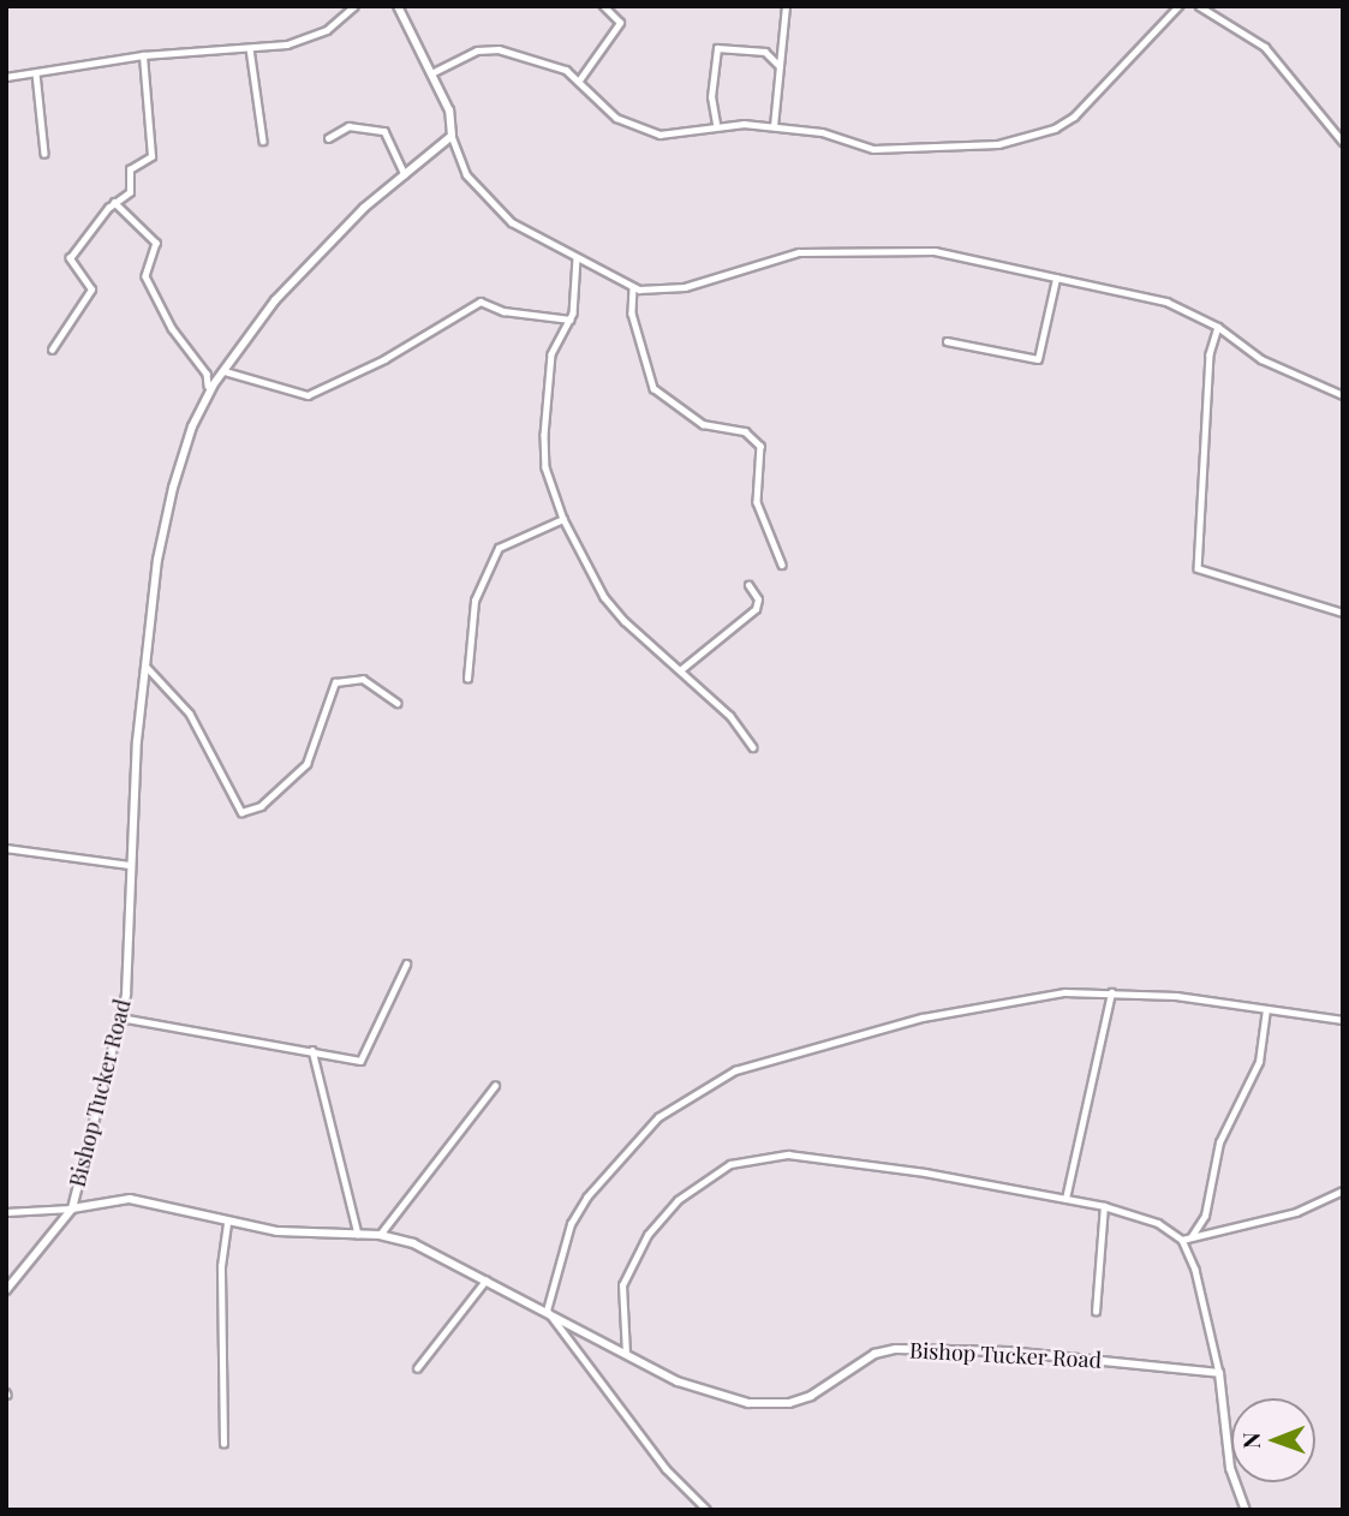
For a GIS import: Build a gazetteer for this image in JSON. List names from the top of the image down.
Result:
{
  "streets": {
    "main road": ["Bishop Tucker Road"]
  },
  "north": "left"
}
